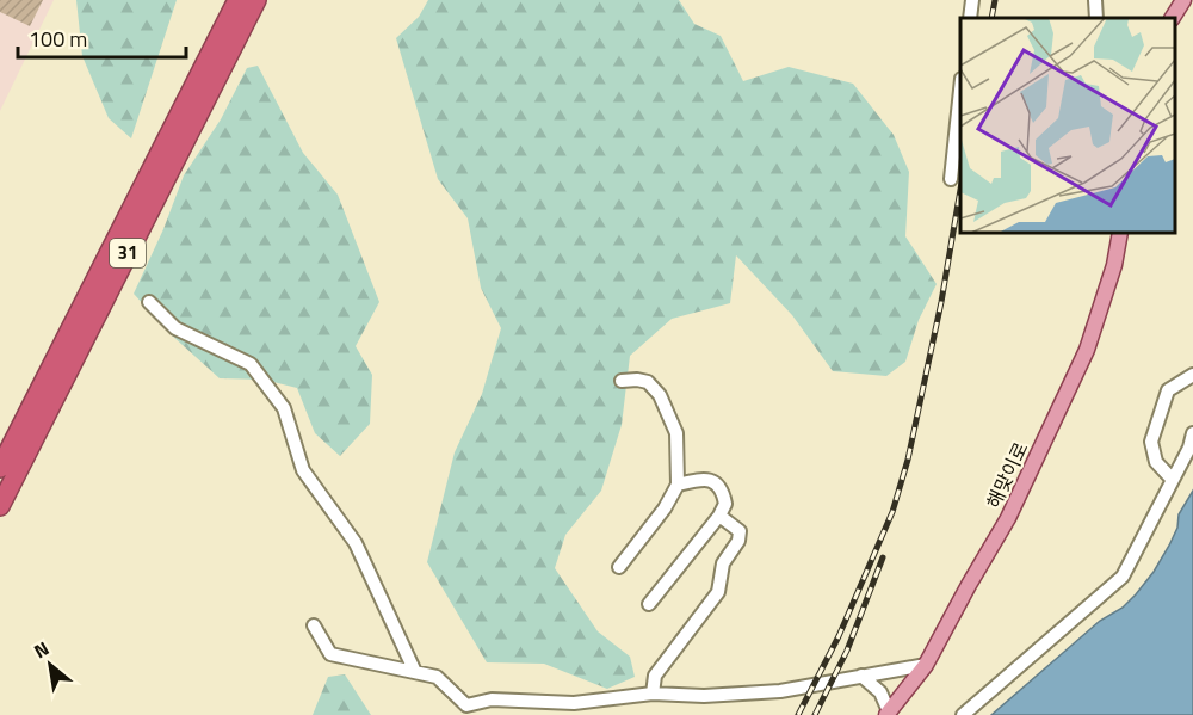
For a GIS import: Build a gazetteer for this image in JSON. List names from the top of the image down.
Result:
{
  "streets": {
    "highway": ["31"],
    "main road": ["해맞이로"]
  },
  "scale_bar": "100 m",
  "north": "top left"
}
